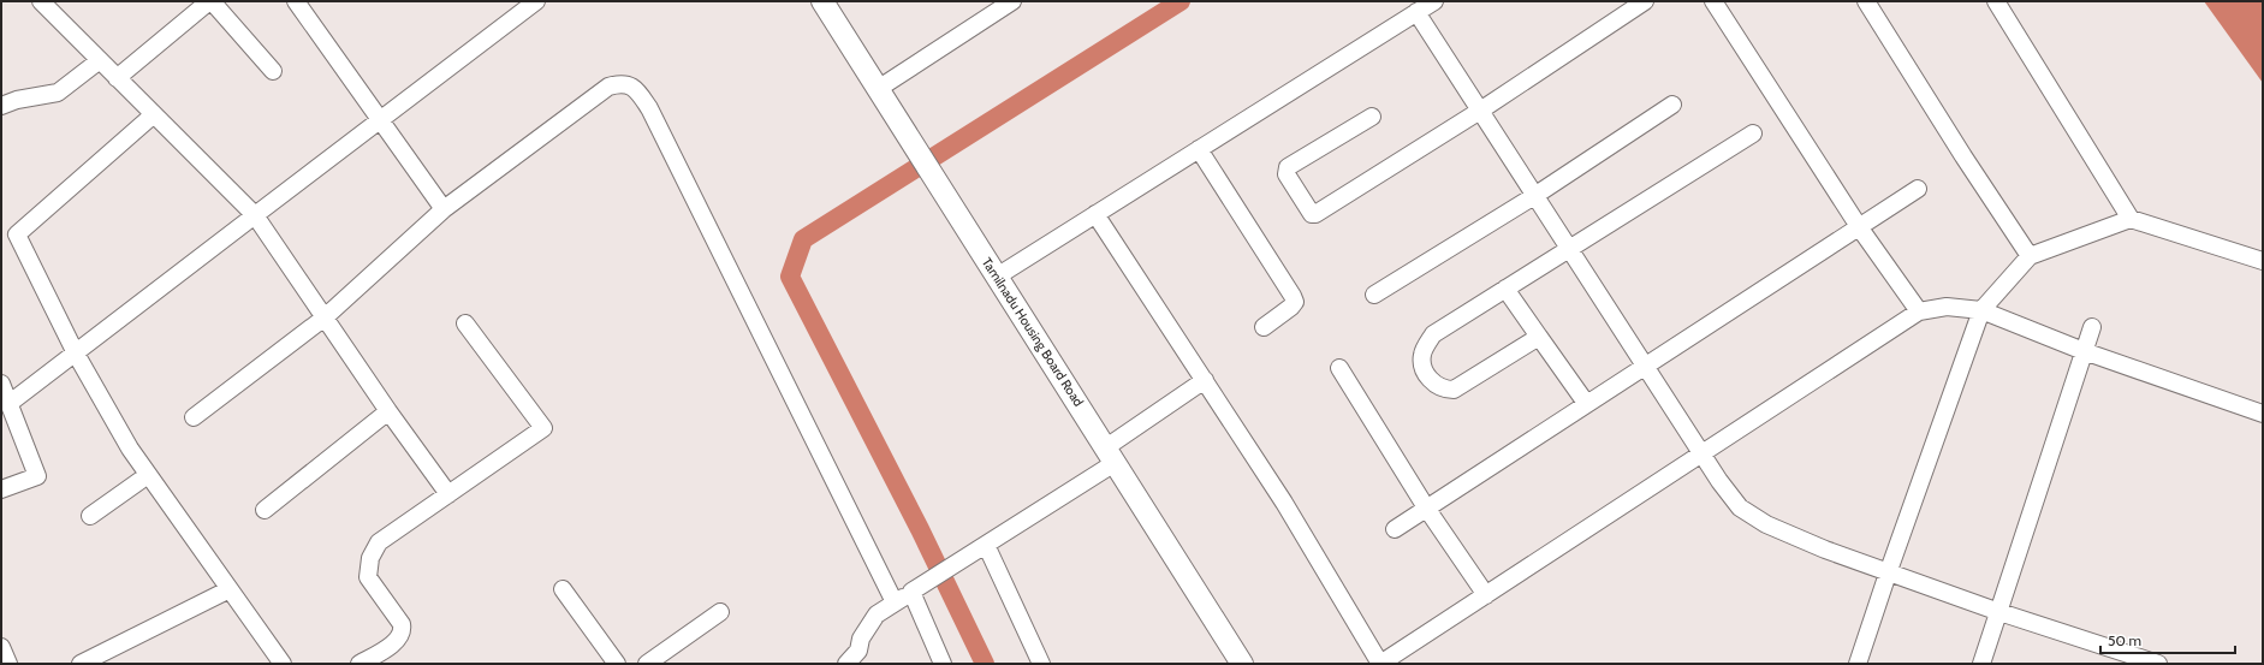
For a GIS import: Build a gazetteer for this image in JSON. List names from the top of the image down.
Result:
{
  "streets": {
    "street": ["Tamilnadu Housing Board Road"]
  },
  "scale_bar": "50 m"
}
